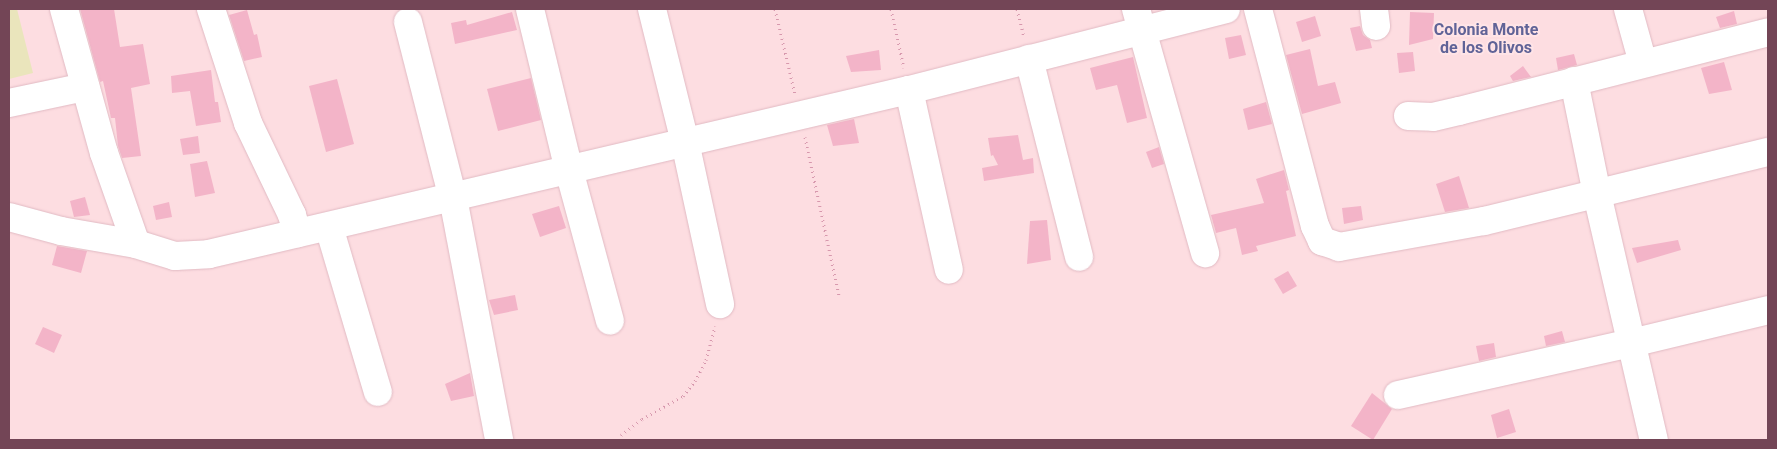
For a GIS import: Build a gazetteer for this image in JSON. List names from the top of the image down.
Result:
{
  "districts": ["Colonia Monte de los Olivos"]
}
